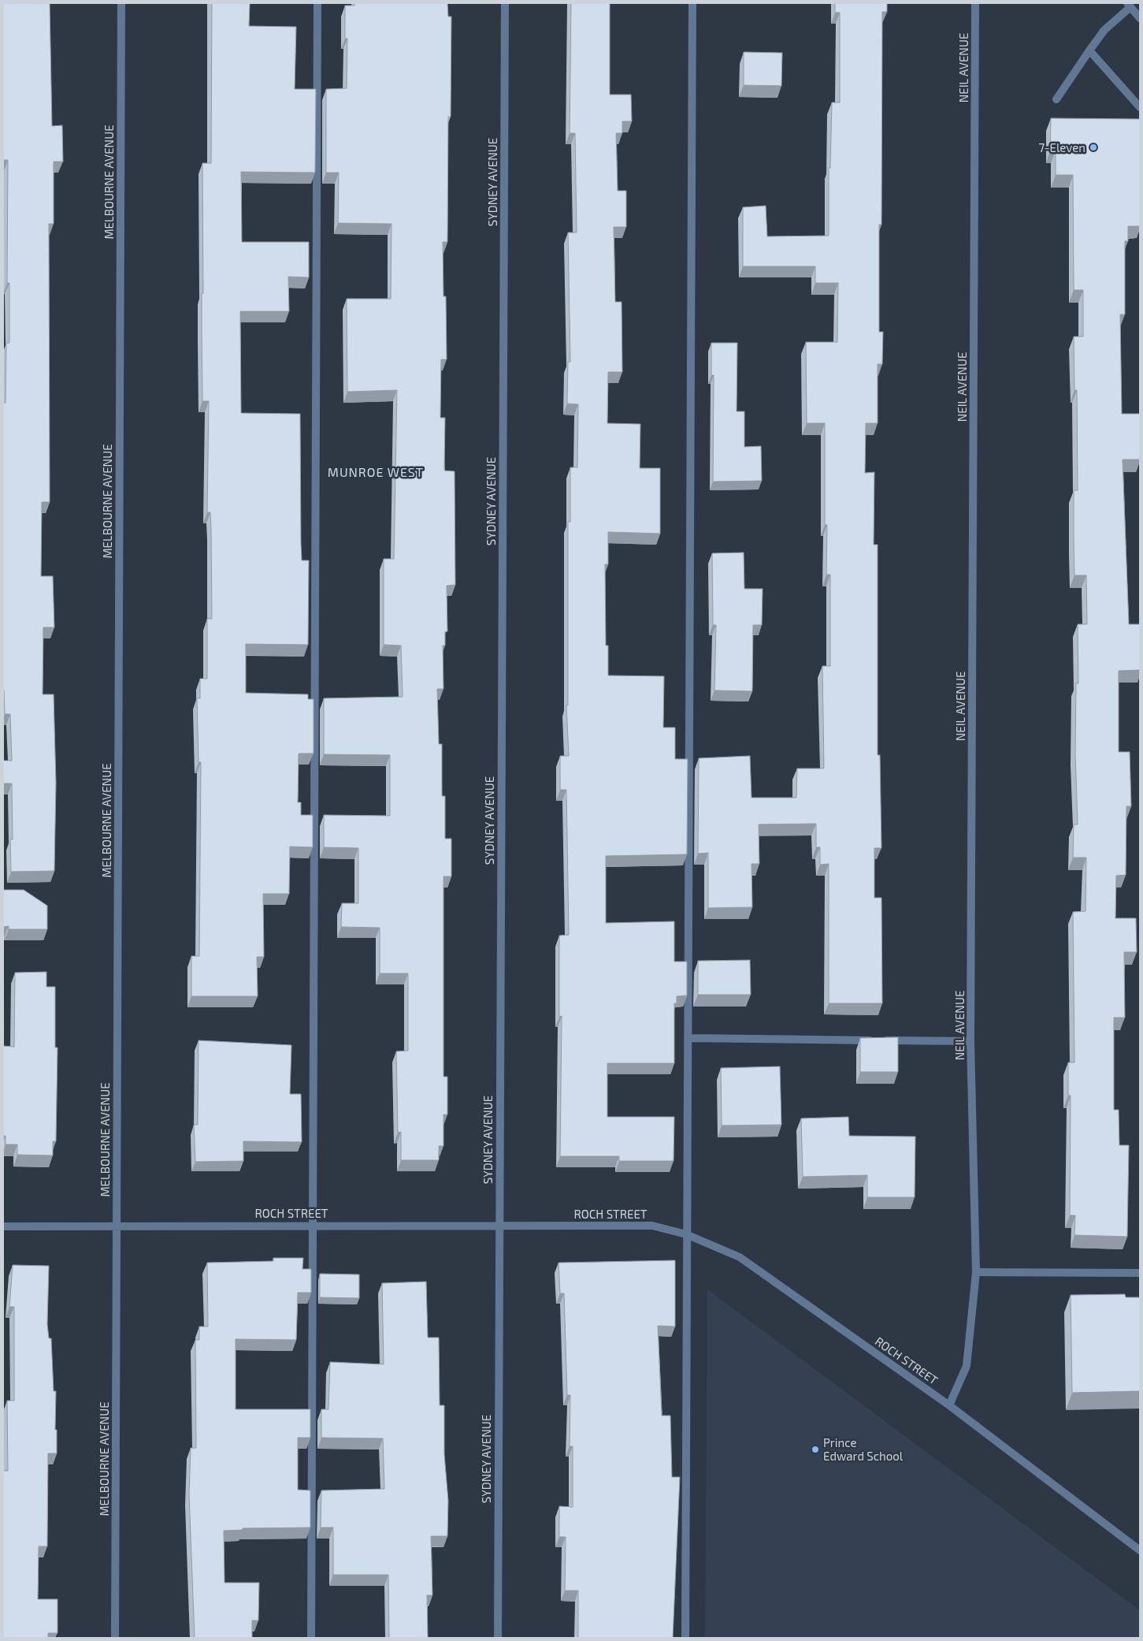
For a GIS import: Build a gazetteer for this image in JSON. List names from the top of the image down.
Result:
{
  "streets": {
    "street": [
      "NEIL AVENUE",
      "MELBOURNE AVENUE",
      "SYDNEY AVENUE",
      "ROCH STREET"
    ]
  },
  "crossings": [
    ["NEIL AVENUE", "ROCH STREET"],
    ["MELBOURNE AVENUE", "ROCH STREET"],
    ["SYDNEY AVENUE", "ROCH STREET"]
  ],
  "districts": ["MUNROE WEST"],
  "places": ["7-Eleven", "Prince Edward School"]
}
